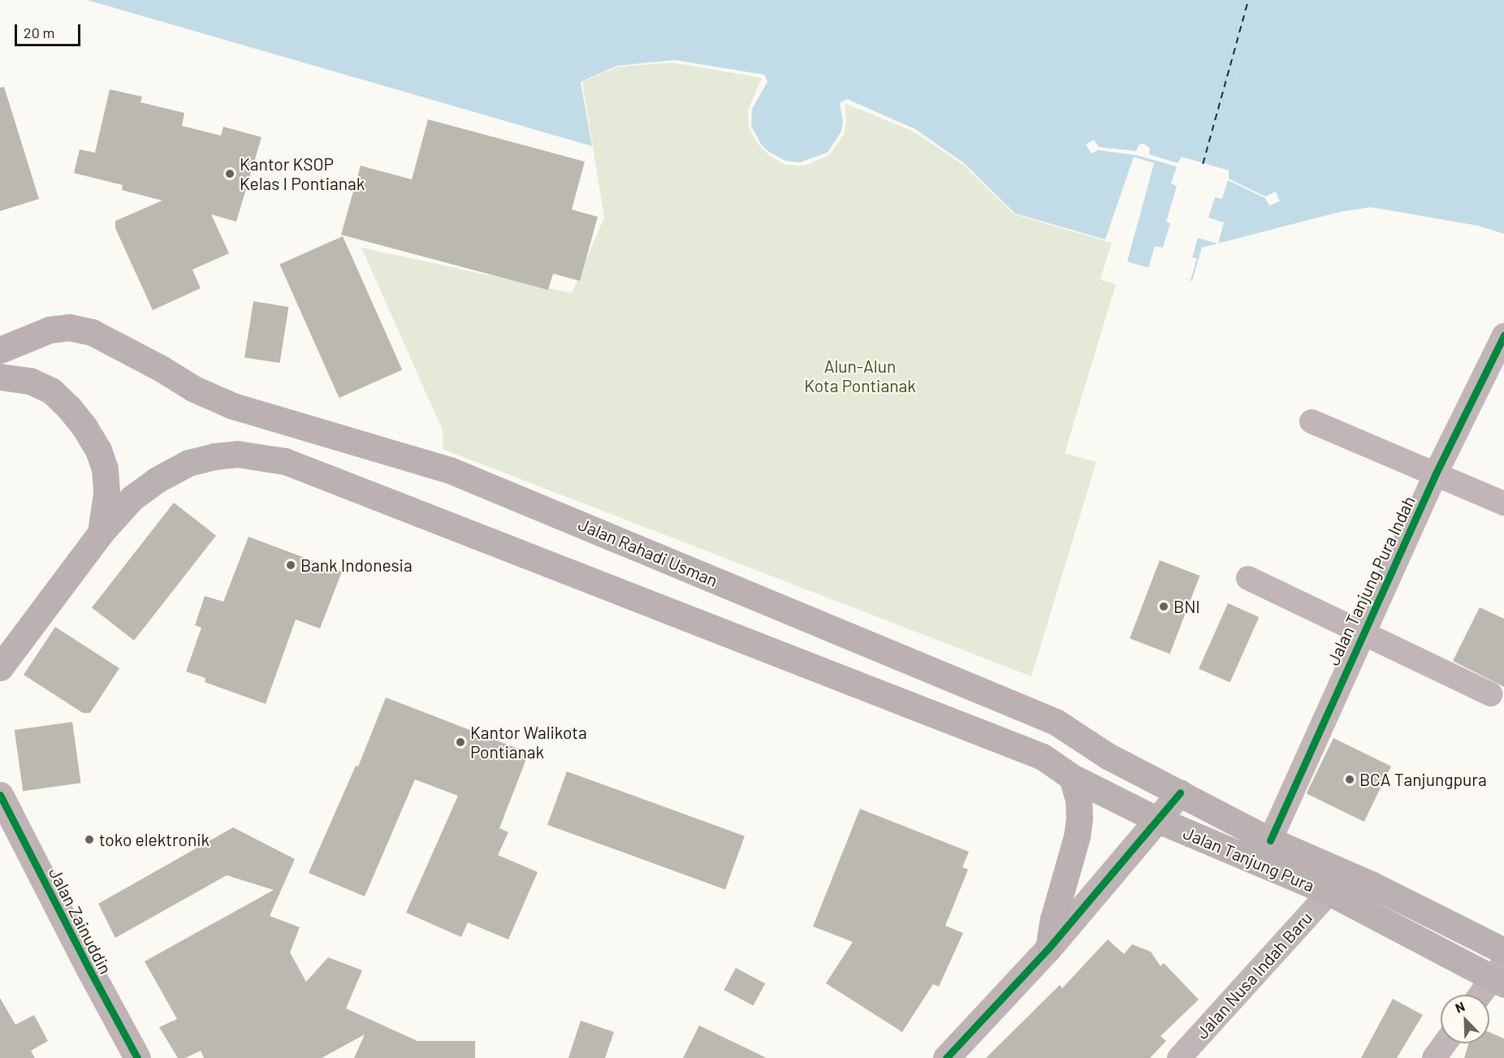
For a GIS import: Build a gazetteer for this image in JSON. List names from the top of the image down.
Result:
{
  "streets": {
    "highway": ["Jalan Rahadi Usman", "Jalan Tanjung Pura"],
    "street": ["Jalan Tanjung Pura Indah", "Jalan Zainuddin", "Jalan Nusa Indah Baru"]
  },
  "crossings": [
    ["Jalan Rahadi Usman", "Jalan Tanjung Pura"],
    ["Jalan Tanjung Pura Indah", "Jalan Tanjung Pura"],
    ["Jalan Tanjung Pura", "Jalan Nusa Indah Baru"]
  ],
  "parks": ["Alun-Alun Kota Pontianak"],
  "places": [
    "Kantor KSOP Kelas I Pontianak",
    "Bank Indonesia",
    "BNI",
    "Kantor Walikota Pontianak",
    "BCA Tanjungpura",
    "toko elektronik"
  ],
  "scale_bar": "20 m",
  "north": "top left"
}
